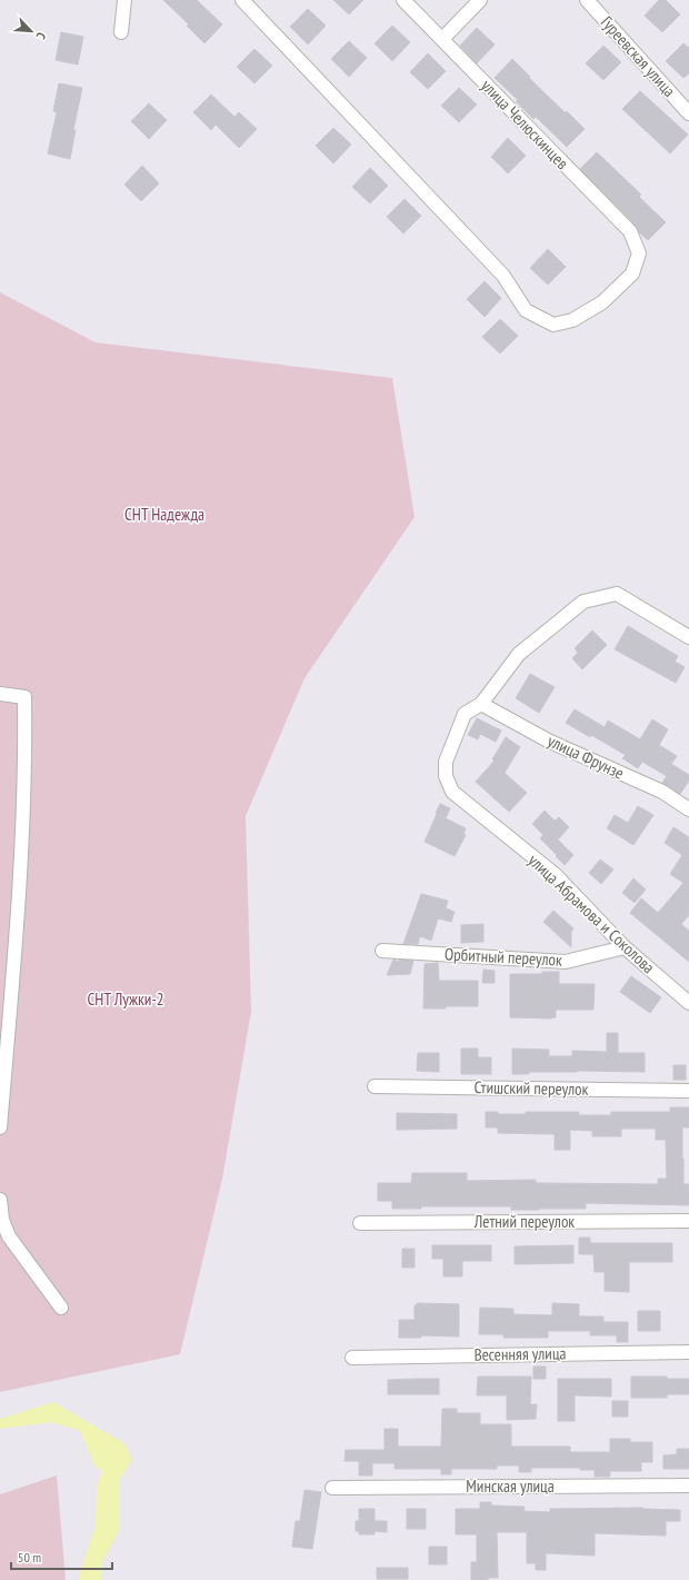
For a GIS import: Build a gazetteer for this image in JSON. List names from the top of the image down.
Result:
{
  "streets": {
    "street": [
      "Гуреевская улица",
      "улица Челюскинцев",
      "улица Фрунзе",
      "улица Абрамова и Соколова",
      "Орбитный переулок",
      "Стишский переулок",
      "Летний переулок",
      "Весенняя улица",
      "Минская улица"
    ]
  },
  "crossings": [
    ["улица Фрунзе", "улица Абрамова и Соколова"],
    ["улица Абрамова и Соколова", "Орбитный переулок"]
  ],
  "parks": ["СНТ Надежда", "СНТ Лужки-2"],
  "scale_bar": "50 m",
  "north": "bottom right"
}
